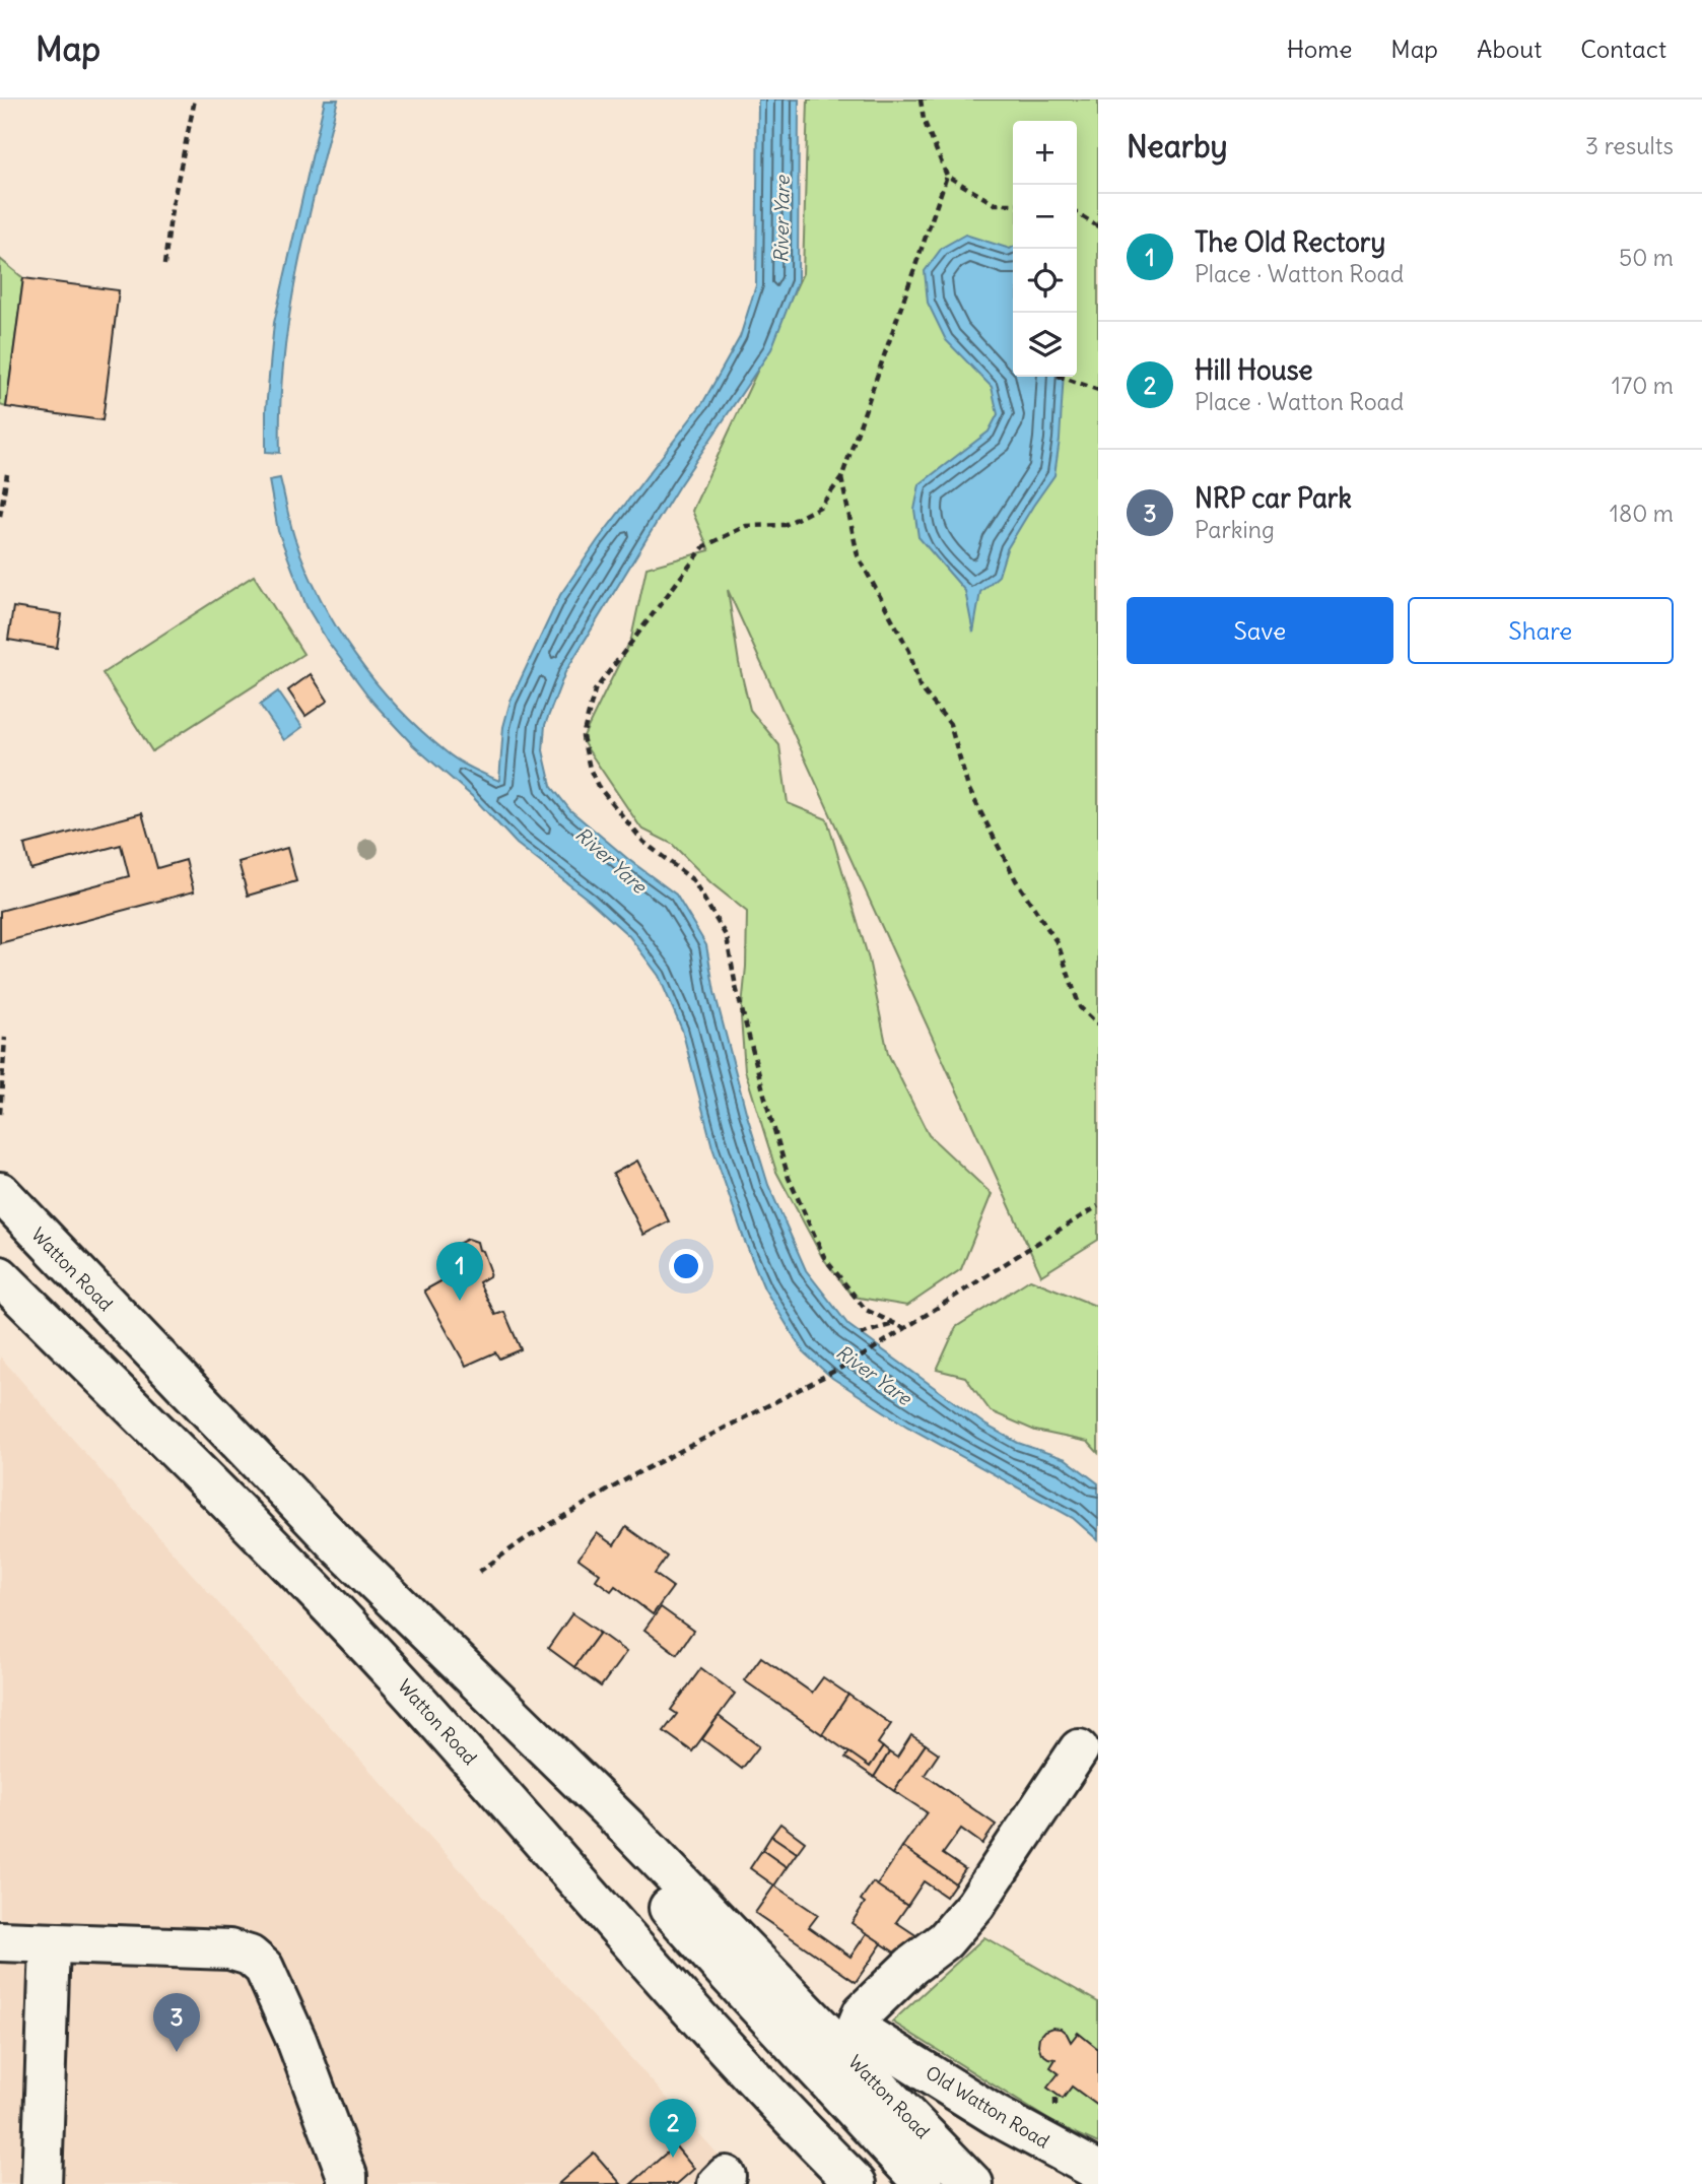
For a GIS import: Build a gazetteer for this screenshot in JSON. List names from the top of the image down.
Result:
{
  "streets": {
    "main road": ["Watton Road", "Old Watton Road"]
  },
  "water": ["River Yare"],
  "page": {
    "header": "Map",
    "nav": [
      "Home",
      "Map",
      "About",
      "Contact"
    ],
    "heading": ["Nearby", "3 results"],
    "map_buttons": ["+", "−"],
    "list": [
      {
        "mark": "1",
        "name": "The Old Rectory",
        "note": "Place · Watton Road",
        "value": "50 m"
      },
      {
        "mark": "2",
        "name": "Hill House",
        "note": "Place · Watton Road",
        "value": "170 m"
      },
      {
        "mark": "3",
        "name": "NRP car Park",
        "note": "Parking",
        "value": "180 m"
      }
    ],
    "buttons": ["Save", "Share"],
    "pins": ["1", "3", "2"]
  }
}
